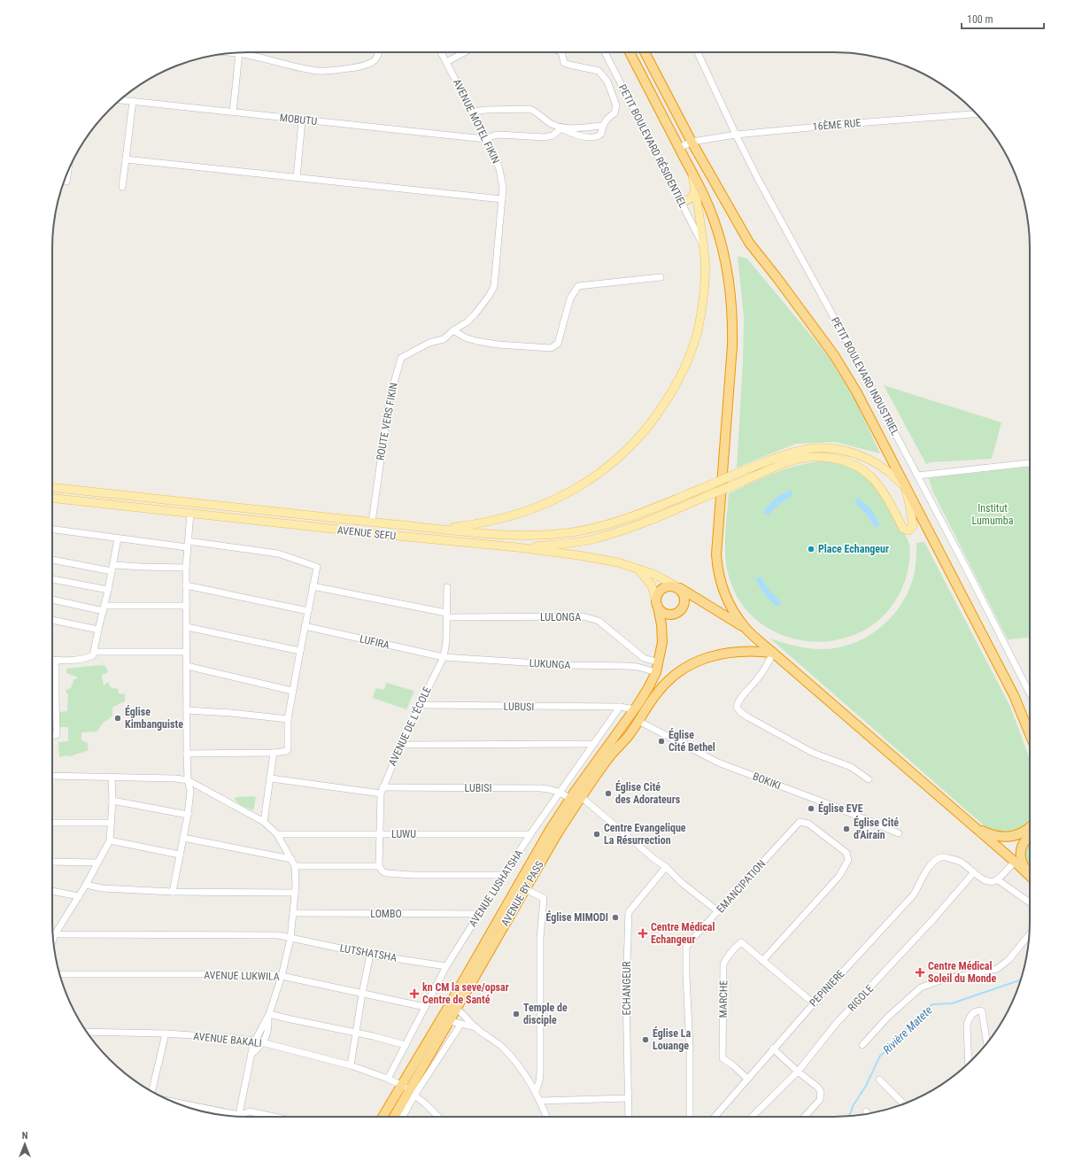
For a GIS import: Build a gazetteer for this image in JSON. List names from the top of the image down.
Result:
{
  "streets": {
    "highway": ["AVENUE BY PASS"],
    "main road": ["AVENUE SEFU"],
    "street": [
      "MOBUTU",
      "AVENUE MOTEL FIKIN",
      "16ÈME RUE",
      "PETIT BOULEVARD RÉSIDENTIEL",
      "PETIT BOULEVARD INDUSTRIEL",
      "ROUTE VERS FIKIN",
      "LULONGA",
      "LUFIRA",
      "LUKUNGA",
      "LUBUSI",
      "AVENUE DE L'ÉCOLE",
      "BOKIKI",
      "LUBISI",
      "LUWU",
      "EMANCIPATION",
      "AVENUE LUSHATSHA",
      "LOMBO",
      "LUTSHATSHA",
      "AVENUE LUKWILA",
      "ECHANGEUR",
      "PEPINIERE",
      "RIGOLE",
      "MARCHE",
      "AVENUE BAKALI"
    ]
  },
  "crossings": [
    ["MOBUTU", "AVENUE MOTEL FIKIN"],
    ["AVENUE MOTEL FIKIN", "ROUTE VERS FIKIN"],
    ["16ÈME RUE", "PETIT BOULEVARD INDUSTRIEL"],
    ["ROUTE VERS FIKIN", "AVENUE SEFU"],
    ["AVENUE SEFU", "AVENUE BY PASS"],
    ["LULONGA", "AVENUE DE L'ÉCOLE"],
    ["LULONGA", "AVENUE BY PASS"],
    ["LUFIRA", "LUKUNGA"],
    ["LUFIRA", "AVENUE DE L'ÉCOLE"],
    ["LUKUNGA", "AVENUE DE L'ÉCOLE"],
    ["LUKUNGA", "AVENUE BY PASS"],
    ["LUBUSI", "AVENUE DE L'ÉCOLE"],
    ["LUBUSI", "AVENUE LUSHATSHA"],
    ["LUBUSI", "AVENUE BY PASS"],
    ["AVENUE DE L'ÉCOLE", "LUBISI"],
    ["AVENUE DE L'ÉCOLE", "LUWU"],
    ["BOKIKI", "AVENUE BY PASS"],
    ["LUBISI", "AVENUE LUSHATSHA"],
    ["LUBISI", "AVENUE BY PASS"],
    ["LUWU", "AVENUE LUSHATSHA"],
    ["EMANCIPATION", "MARCHE"],
    ["AVENUE LUSHATSHA", "LOMBO"],
    ["AVENUE LUSHATSHA", "LUTSHATSHA"],
    ["AVENUE LUSHATSHA", "AVENUE LUKWILA"],
    ["AVENUE LUSHATSHA", "AVENUE BAKALI"],
    ["AVENUE BY PASS", "AVENUE BAKALI"],
    ["PEPINIERE", "RIGOLE"],
    ["PEPINIERE", "MARCHE"]
  ],
  "water": ["Rivière Matete"],
  "parks": ["Institut Lumumba"],
  "places": {
    "other": [
      "Place Echangeur",
      "Église Kimbanguiste",
      "Église Cité Bethel",
      "Église Cité des Adorateurs",
      "Église EVE",
      "Église Cité d'Airain",
      "Centre Evangelique La Résurrection",
      "Église MIMODI",
      "Temple de disciple",
      "Église La Louange"
    ],
    "health": ["Centre Médical Echangeur", "Centre Médical Soleil du Monde", "kn CM la seve/opsar Centre de Santé"]
  },
  "scale_bar": "100 m",
  "north": "top"
}
